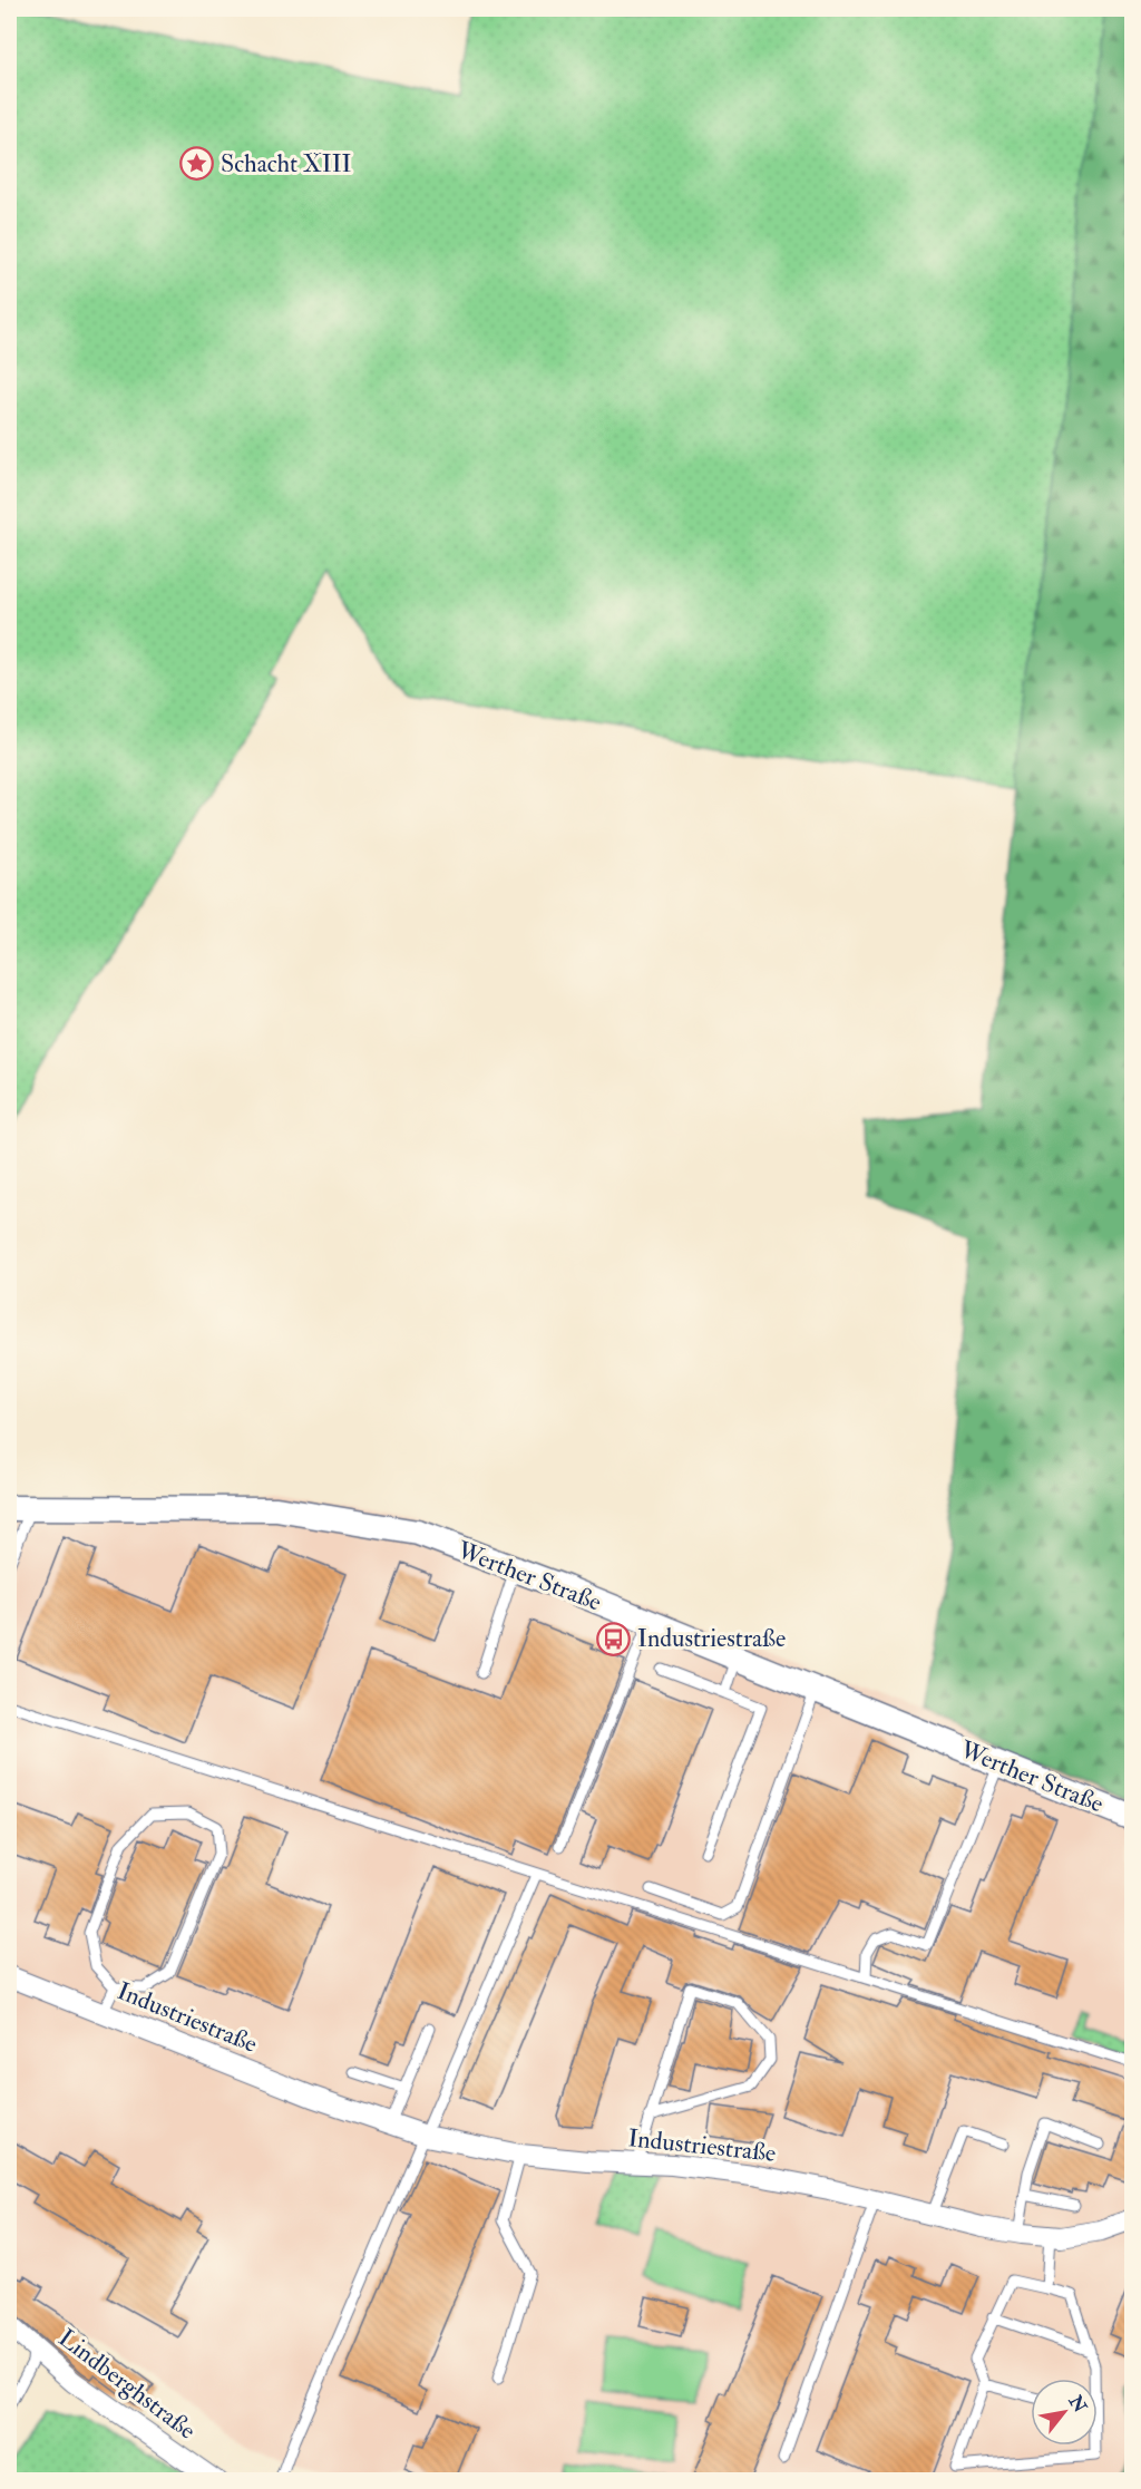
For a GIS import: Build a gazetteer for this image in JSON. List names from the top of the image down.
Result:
{
  "streets": {
    "street": ["Werther Straße", "Industriestraße", "Lindberghstraße"]
  },
  "places": {
    "place": ["Schacht XIII"],
    "bus stop": ["Industriestraße"]
  },
  "north": "top right"
}
